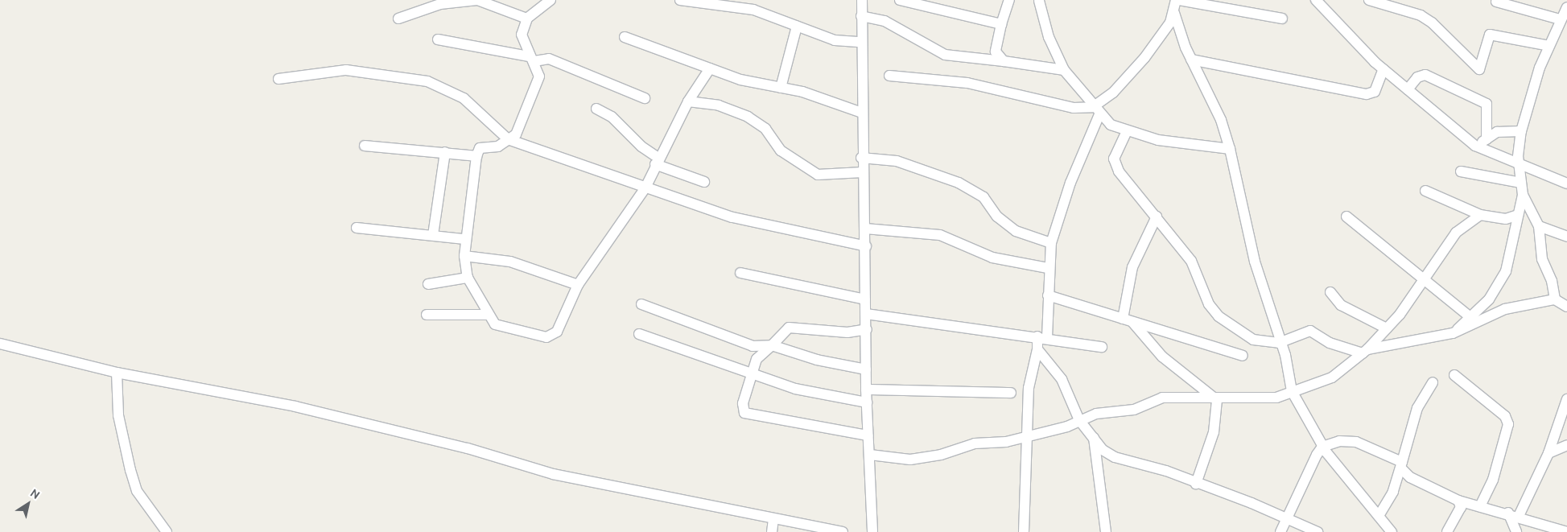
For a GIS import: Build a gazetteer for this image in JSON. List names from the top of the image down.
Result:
{
  "north": "top right"
}
